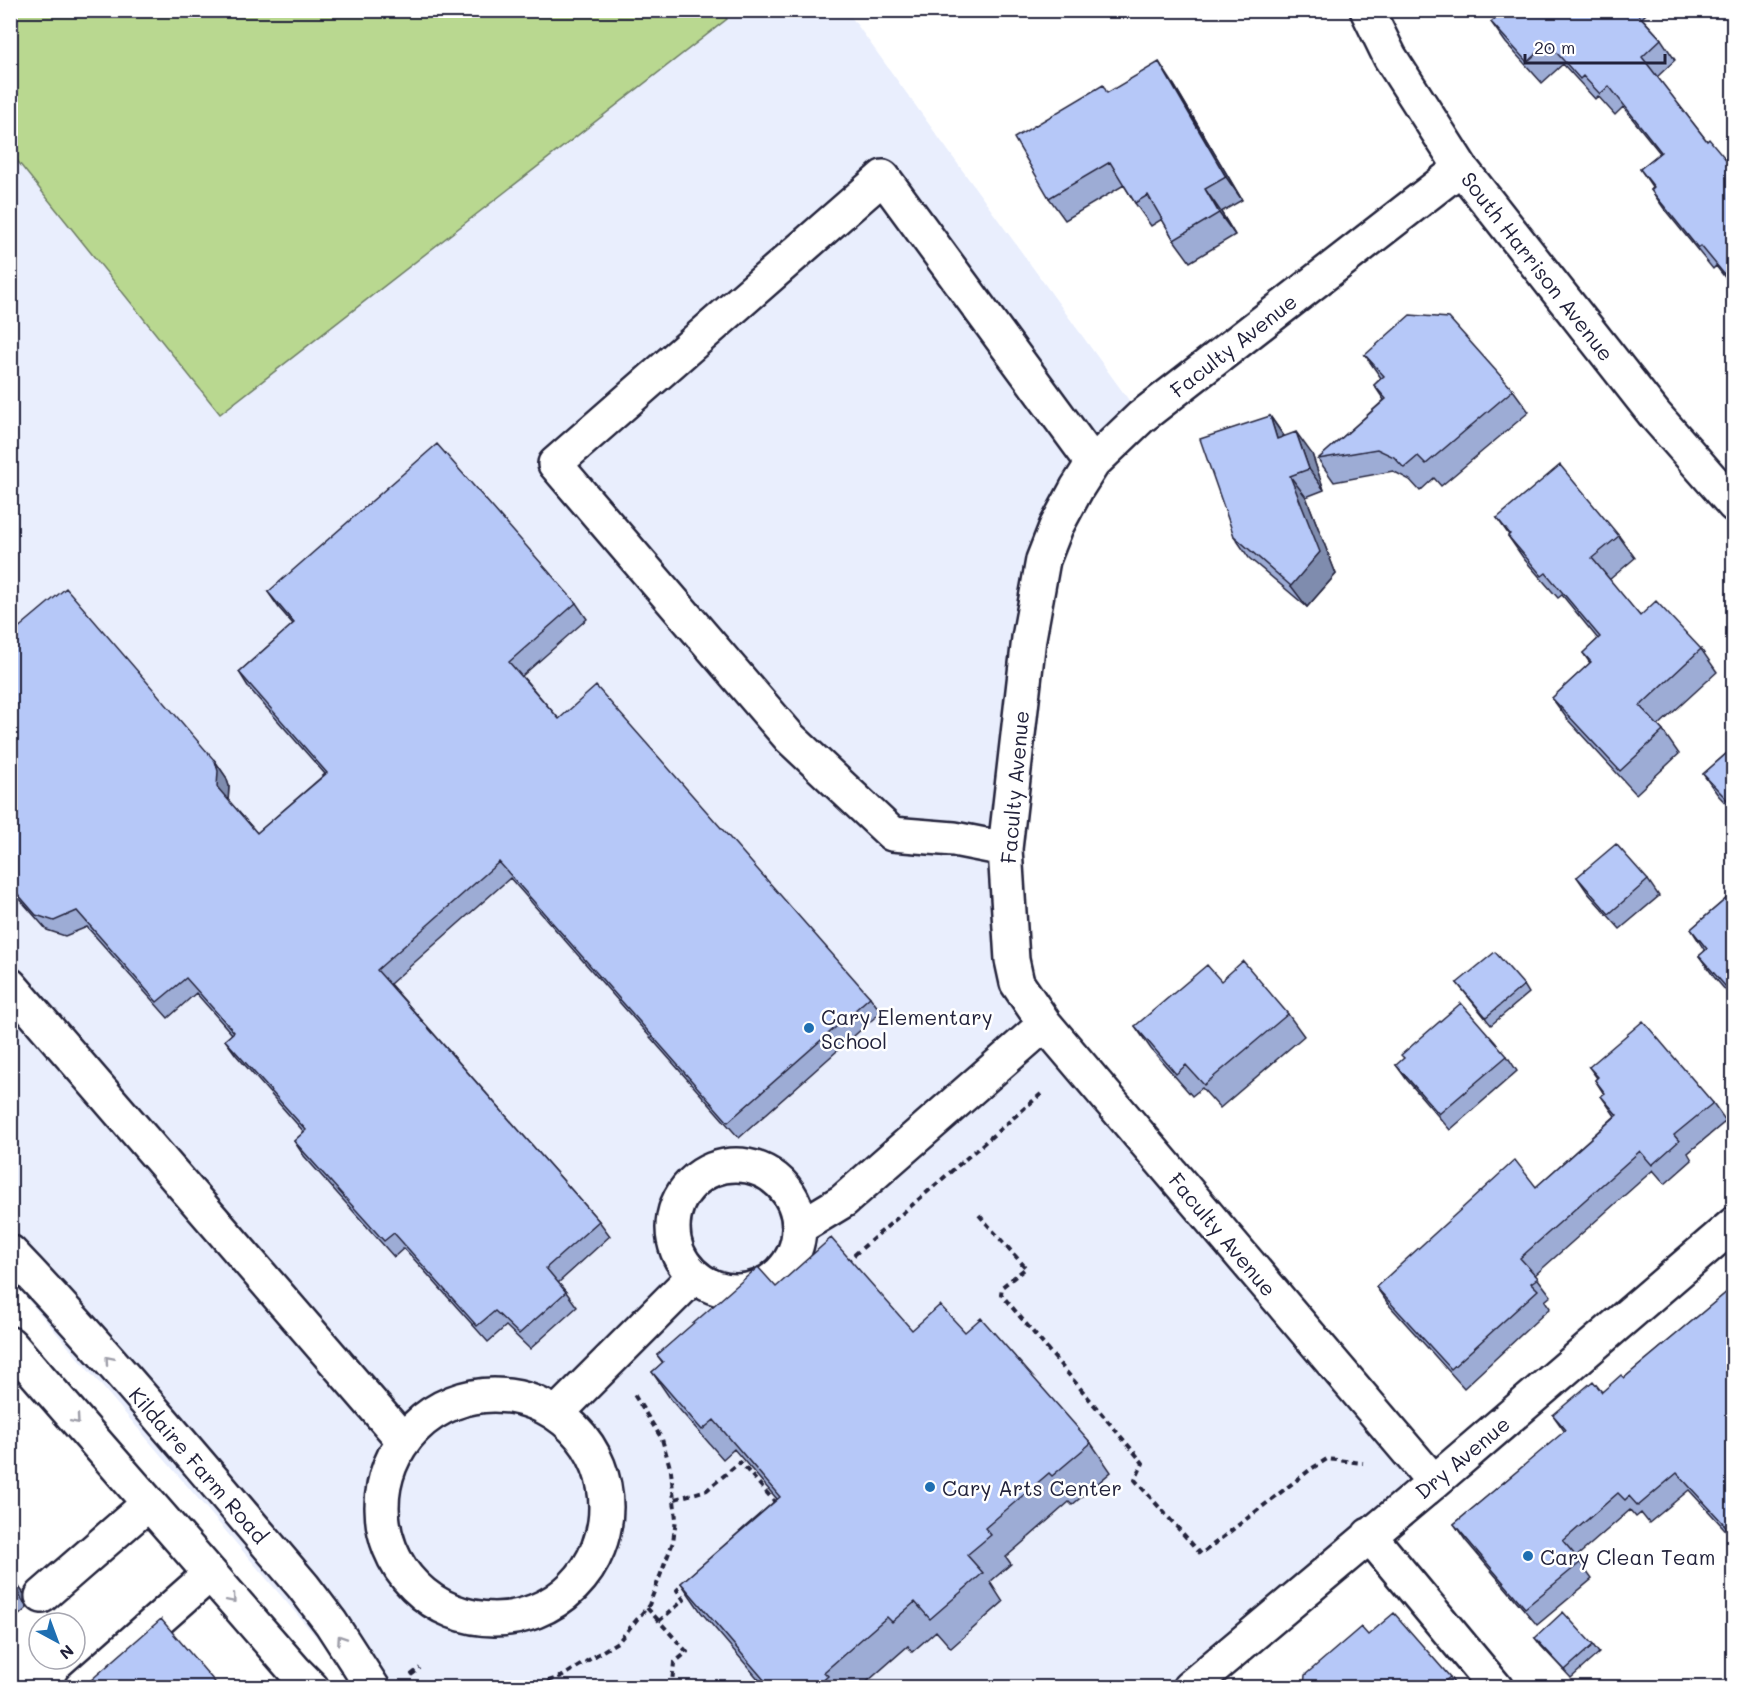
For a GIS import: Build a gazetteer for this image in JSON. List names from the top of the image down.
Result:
{
  "streets": {
    "street": [
      "South Harrison Avenue",
      "Faculty Avenue",
      "Dry Avenue",
      "Kildaire Farm Road"
    ]
  },
  "crossings": [
    ["South Harrison Avenue", "Faculty Avenue"],
    ["Faculty Avenue", "Dry Avenue"]
  ],
  "places": ["Cary Elementary School", "Cary Arts Center", "Cary Clean Team"],
  "scale_bar": "20 m",
  "north": "bottom right"
}
